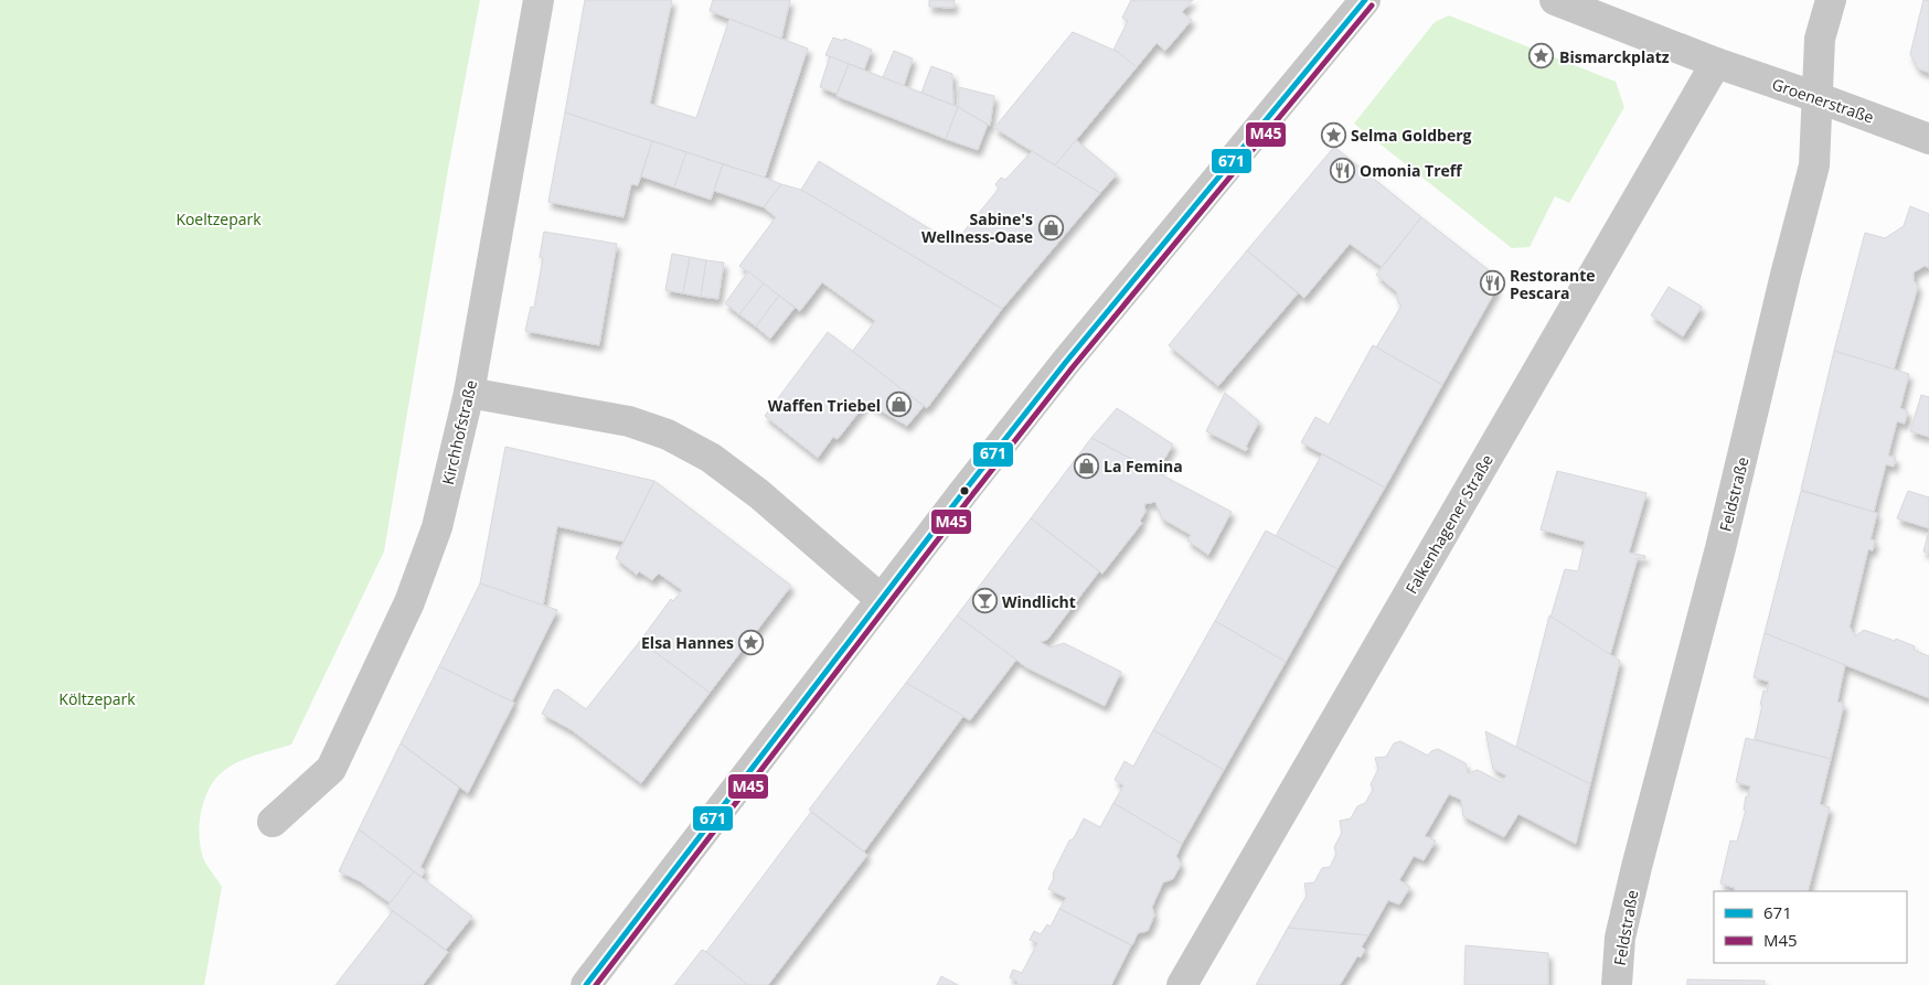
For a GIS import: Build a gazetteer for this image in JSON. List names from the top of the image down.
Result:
{
  "streets": {
    "street": [
      "Groenerstraße",
      "Kirchhofstraße",
      "Feldstraße",
      "Falkenhagener Straße"
    ]
  },
  "crossings": [
    ["Groenerstraße", "Feldstraße"],
    ["Groenerstraße", "Falkenhagener Straße"]
  ],
  "parks": ["Koeltzepark", "Költzepark"],
  "places": {
    "place": ["Bismarckplatz", "Selma Goldberg", "Elsa Hannes"],
    "restaurant": ["Omonia Treff", "Restorante Pescara"],
    "shop": ["Sabine's Wellness-Oase", "Waffen Triebel", "La Femina"],
    "bar": ["Windlicht"]
  },
  "lines": ["transit line 671", "transit line M45"],
  "legend": ["671", "M45"]
}
